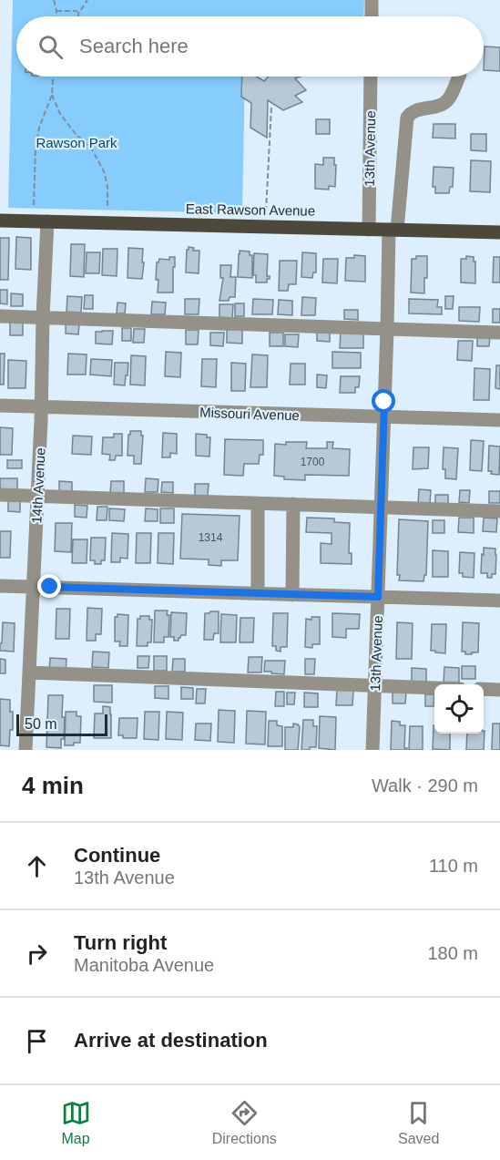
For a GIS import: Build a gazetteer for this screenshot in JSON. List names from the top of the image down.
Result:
{
  "streets": {
    "main road": ["East Rawson Avenue"],
    "street": ["13th Avenue", "Missouri Avenue", "14th Avenue"]
  },
  "crossings": [
    ["13th Avenue", "East Rawson Avenue"],
    ["13th Avenue", "Missouri Avenue"],
    ["East Rawson Avenue", "14th Avenue"],
    ["Missouri Avenue", "14th Avenue"]
  ],
  "parks": ["Rawson Park"],
  "house_numbers": ["1700", "1314"],
  "scale_bar": "50 m",
  "page": {
    "search": "Search here",
    "scale": "50 m",
    "heading": ["4 min", "Walk · 290 m"],
    "list": [
      ["Continue", "13th Avenue", "110 m"],
      ["Turn right", "Manitoba Avenue", "180 m"],
      "Arrive at destination"
    ],
    "nav": ["Map", "Directions", "Saved"]
  }
}
